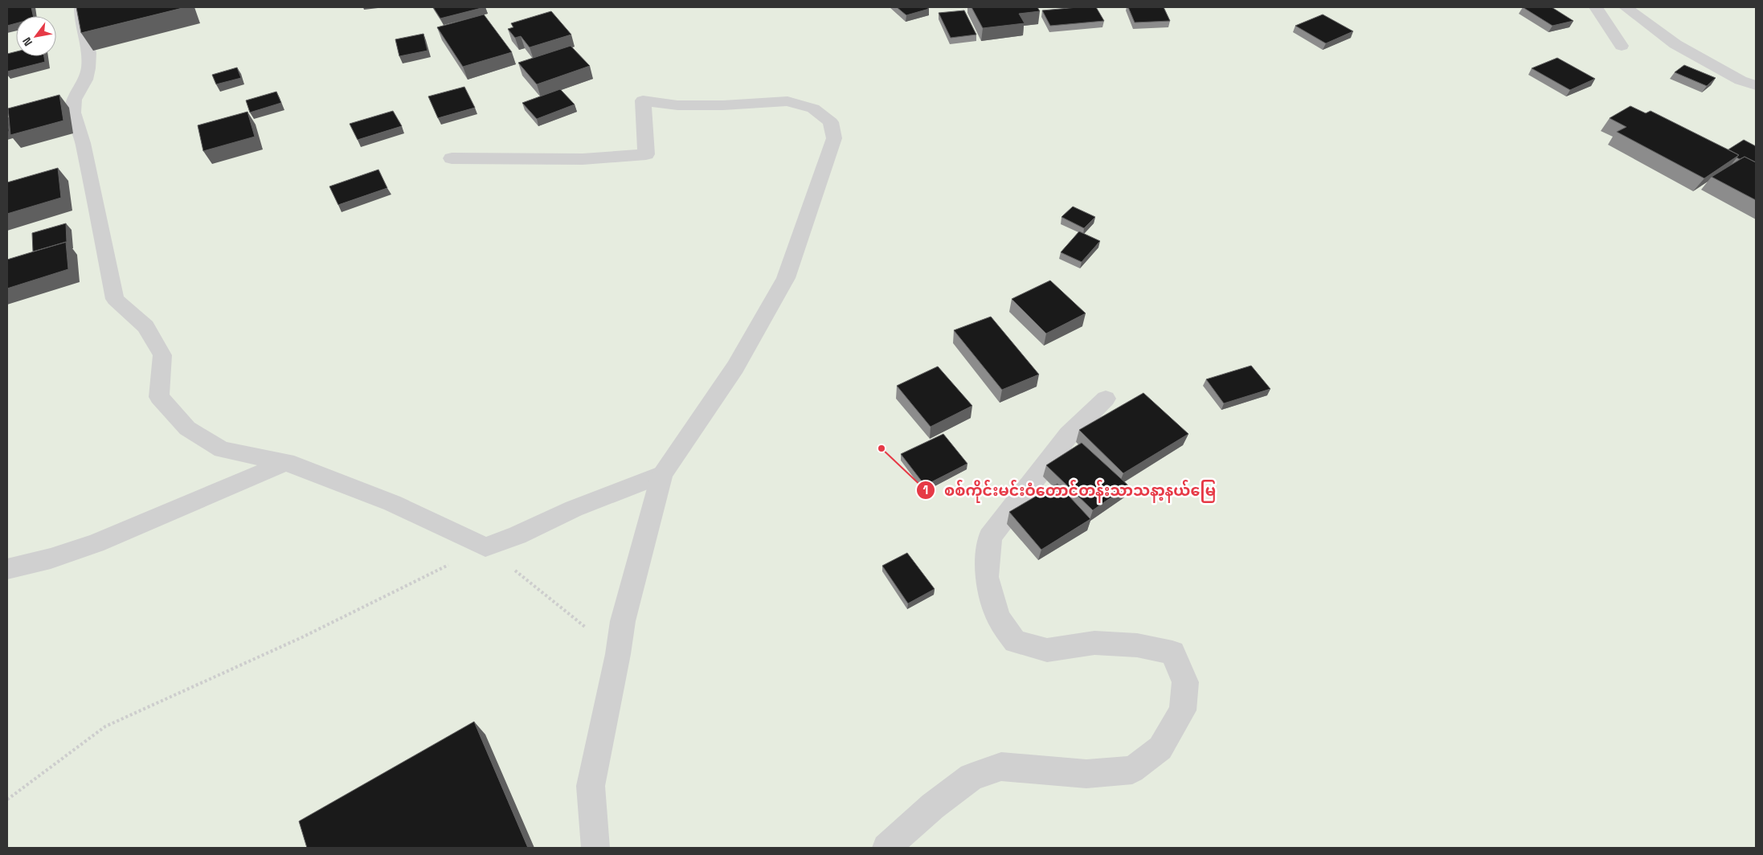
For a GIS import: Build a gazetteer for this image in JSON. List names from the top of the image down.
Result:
{
  "places": ["စစ်ကိုင်းမင်းဝံတောင်တန်းသာသနာ့နယ်မြေ"],
  "north": "bottom left"
}
